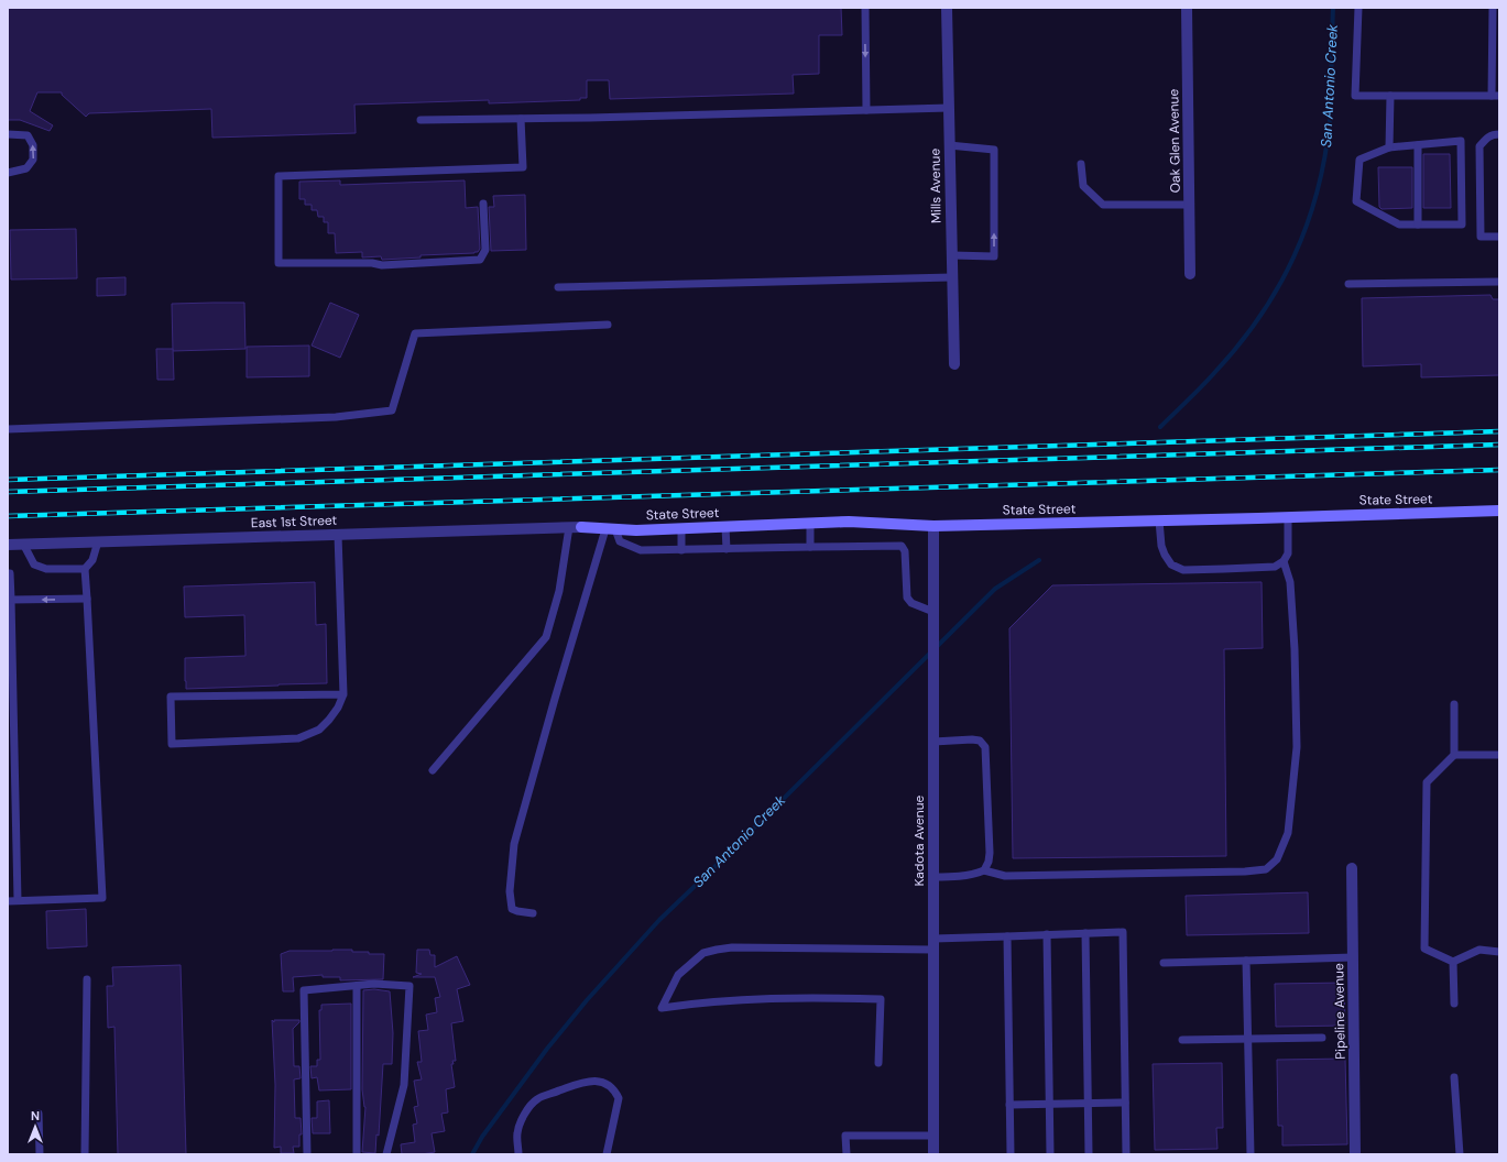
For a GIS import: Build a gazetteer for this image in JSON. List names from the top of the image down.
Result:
{
  "streets": {
    "street": [
      "Oak Glen Avenue",
      "Mills Avenue",
      "State Street",
      "East 1st Street",
      "Kadota Avenue",
      "Pipeline Avenue"
    ]
  },
  "crossings": [
    ["State Street", "East 1st Street"],
    ["State Street", "Kadota Avenue"]
  ],
  "water": ["San Antonio Creek"],
  "north": "top"
}
